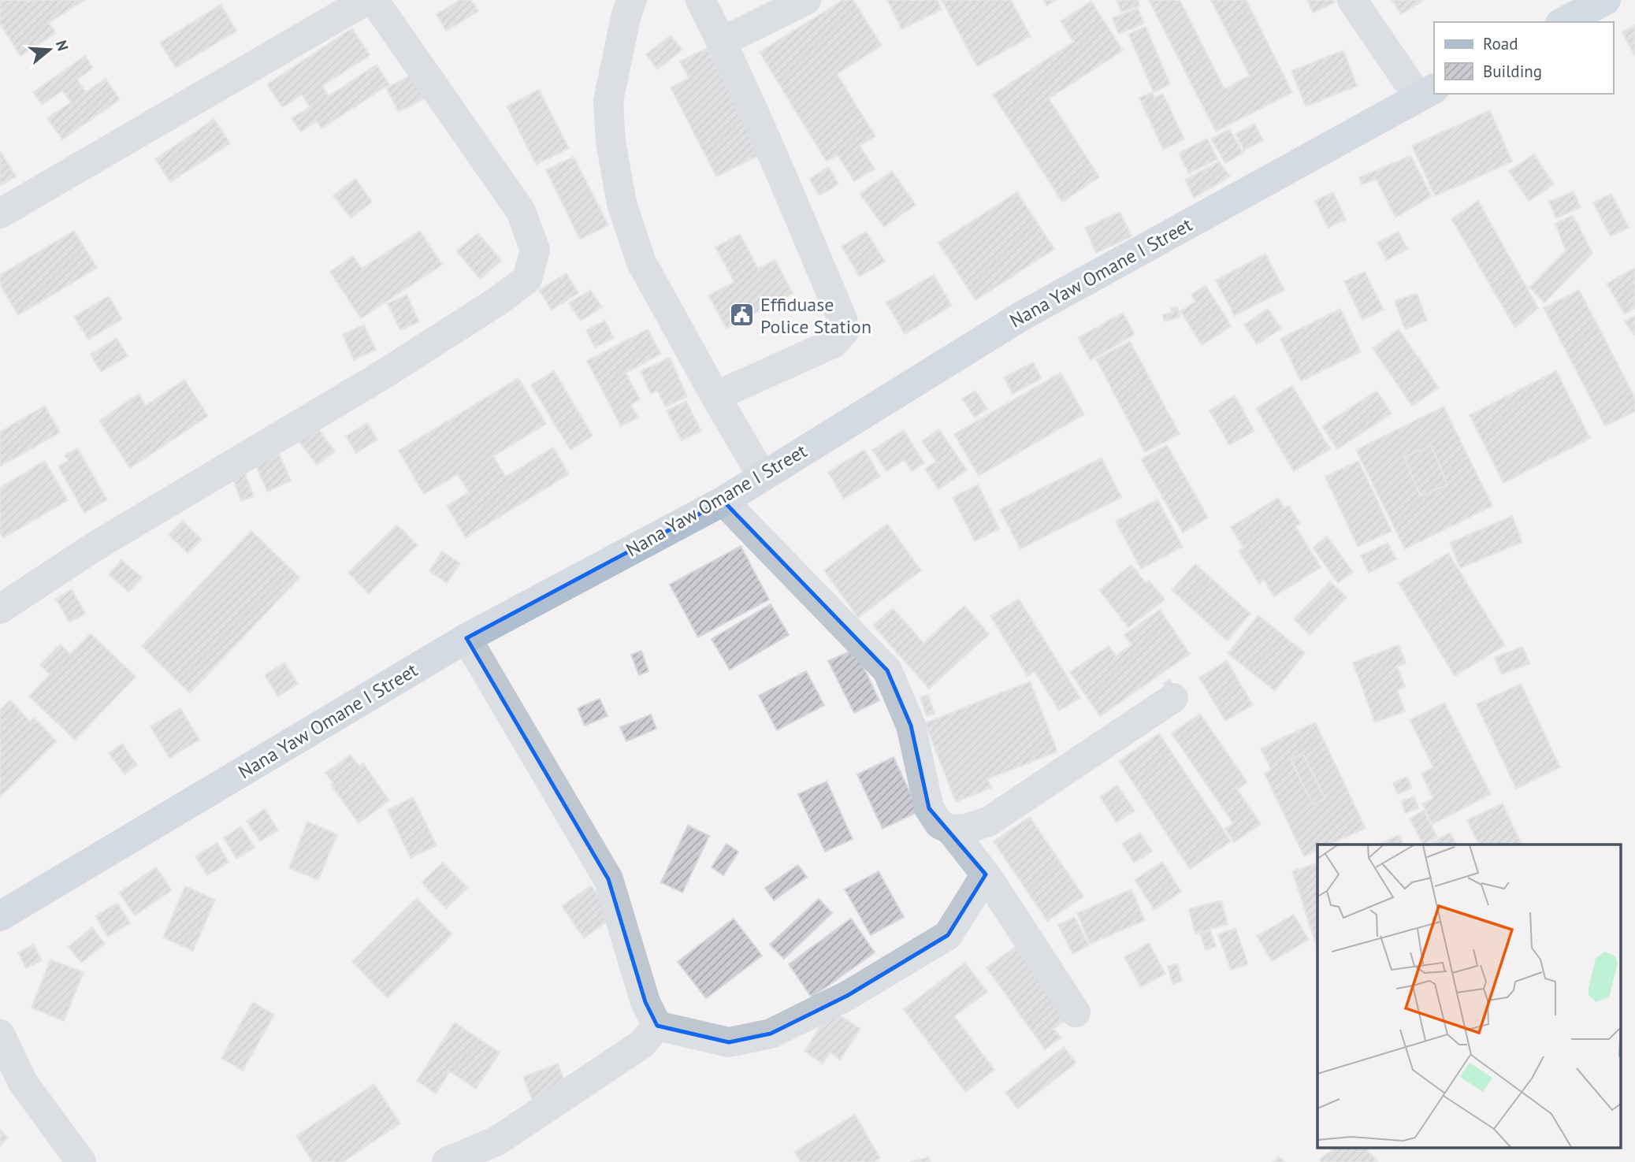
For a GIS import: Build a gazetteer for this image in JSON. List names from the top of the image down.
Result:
{
  "streets": {
    "main road": ["Nana Yaw Omane I Street"]
  },
  "places": {
    "public building": ["Effiduase Police Station"]
  },
  "legend": ["Road", "Building"],
  "north": "right"
}
